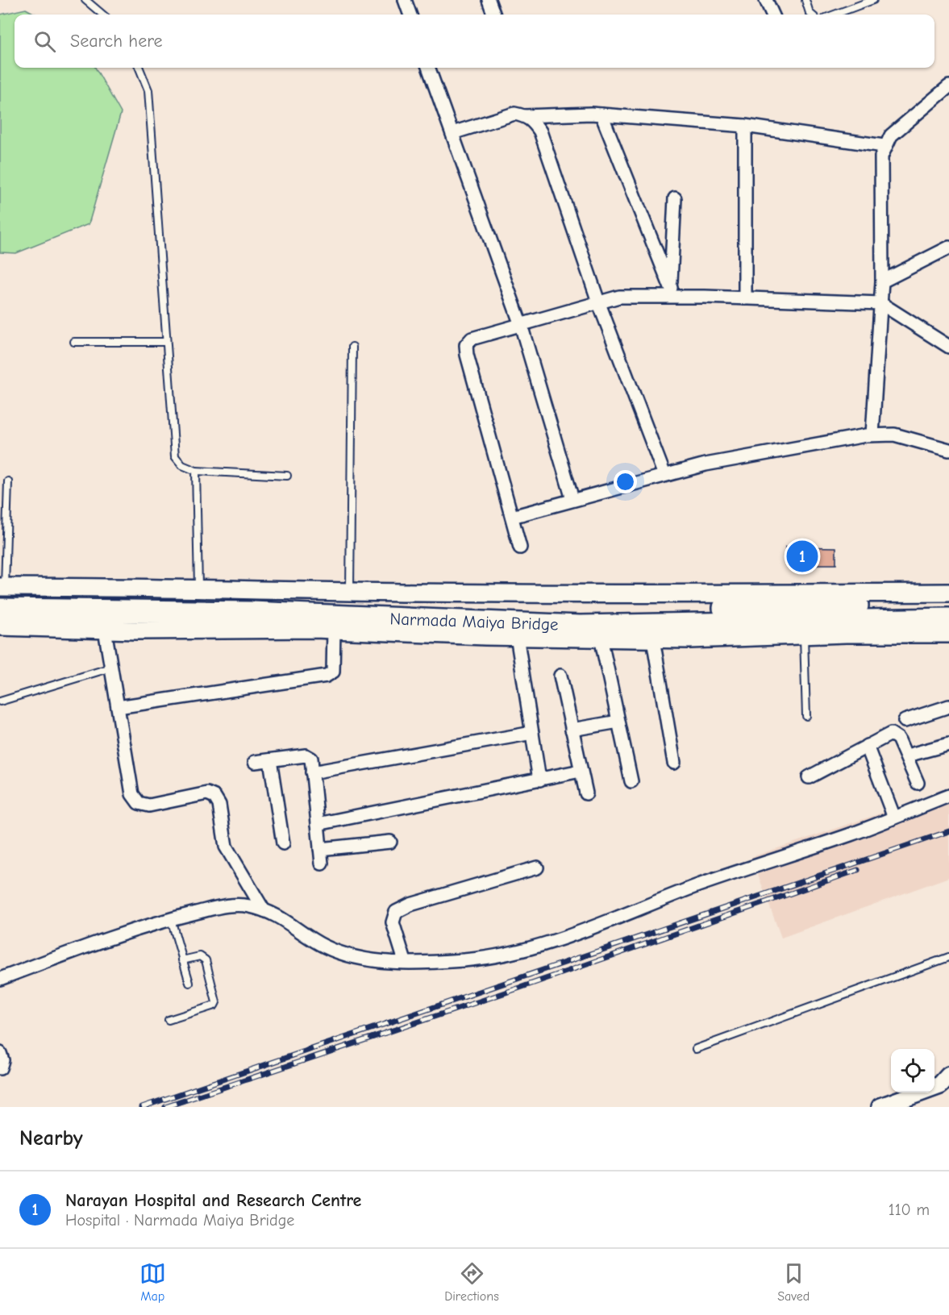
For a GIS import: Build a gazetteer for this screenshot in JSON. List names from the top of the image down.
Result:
{
  "streets": {
    "highway": ["Narmada Maiya Bridge"]
  },
  "page": {
    "search": "Search here",
    "pins": "1",
    "heading": "Nearby",
    "list": [
      {
        "mark": "1",
        "name": "Narayan Hospital and Research Centre",
        "note": "Hospital · Narmada Maiya Bridge",
        "value": "110 m"
      }
    ],
    "nav": ["Map", "Directions", "Saved"]
  }
}
